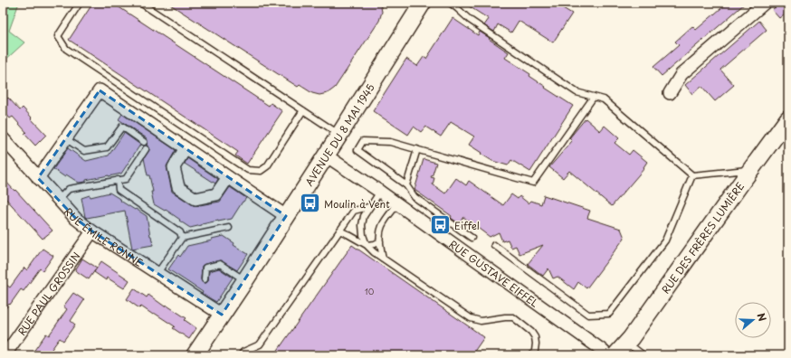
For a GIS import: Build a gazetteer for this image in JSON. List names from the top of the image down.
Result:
{
  "streets": {
    "street": [
      "AVENUE DU 8 MAI 1945",
      "RUE ÉMILE RONNE",
      "RUE DES FRÈRES LUMIÈRE",
      "RUE GUSTAVE EIFFEL",
      "RUE PAUL GROSSIN"
    ]
  },
  "crossings": [
    ["AVENUE DU 8 MAI 1945", "RUE ÉMILE RONNE"],
    ["AVENUE DU 8 MAI 1945", "RUE GUSTAVE EIFFEL"],
    ["RUE ÉMILE RONNE", "RUE PAUL GROSSIN"]
  ],
  "places": {
    "bus stop": ["Moulin à Vent", "Eiffel"]
  },
  "house_numbers": ["10"],
  "north": "right"
}
